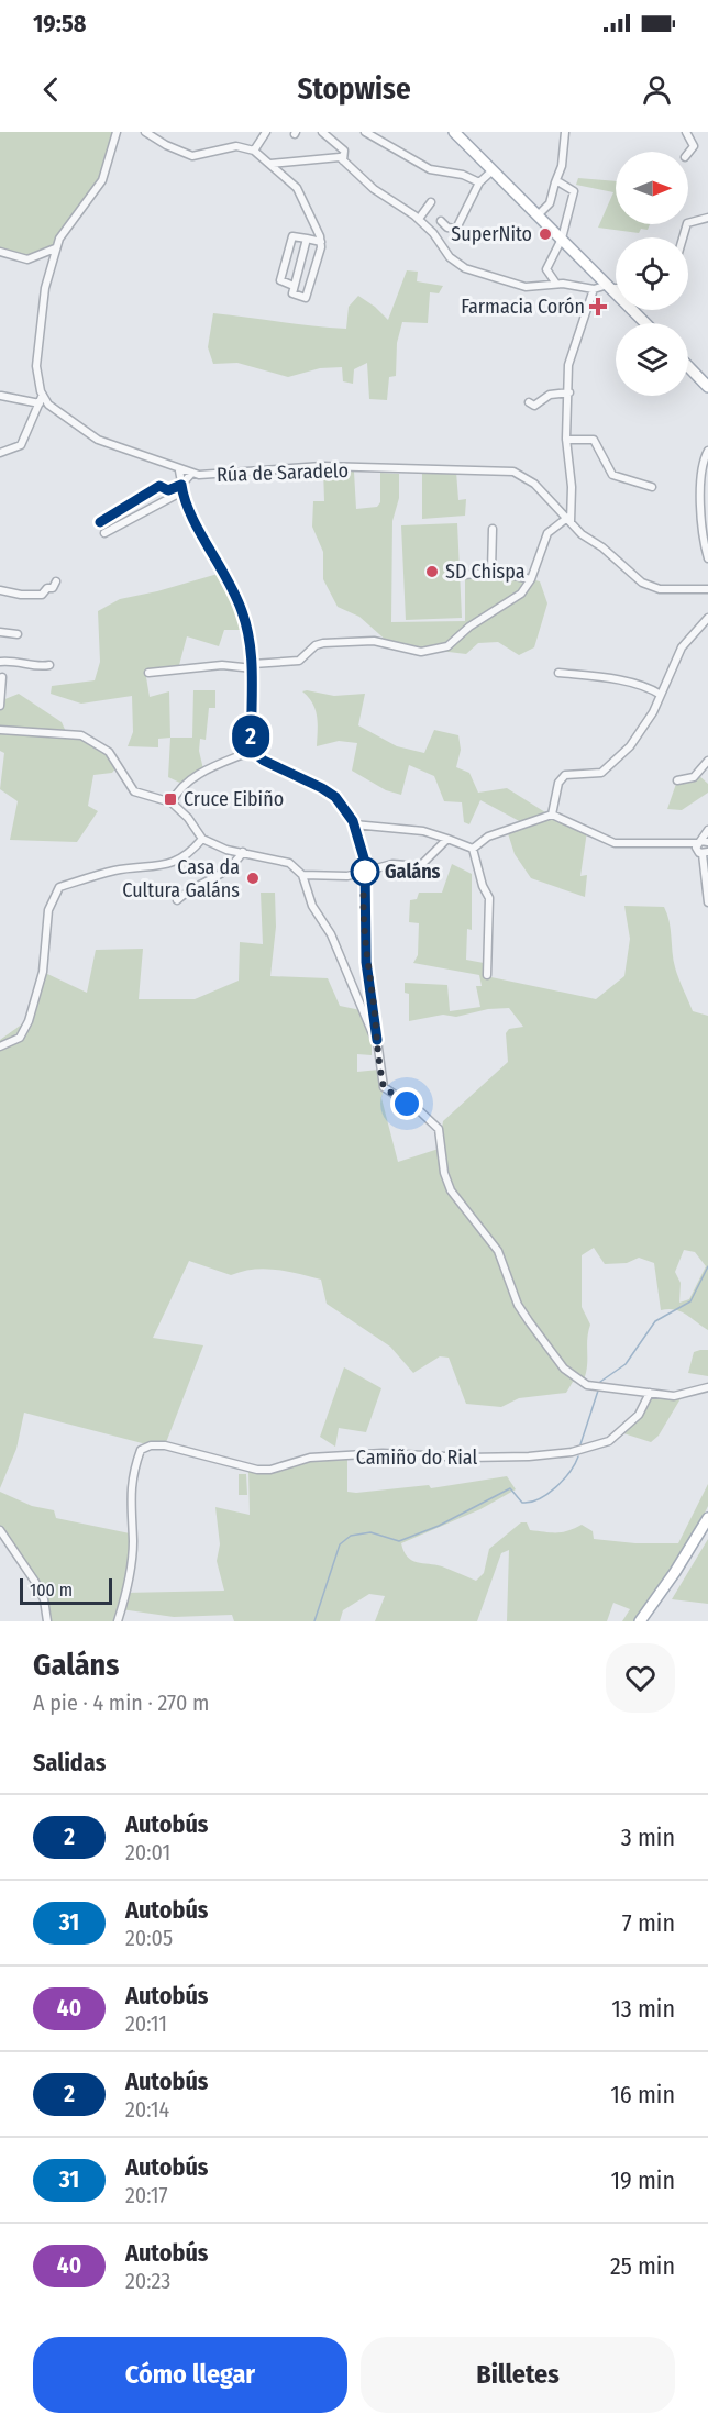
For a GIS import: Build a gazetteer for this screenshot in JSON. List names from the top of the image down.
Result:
{
  "streets": {
    "street": ["Rúa de Saradelo", "Camiño do Rial"]
  },
  "places": {
    "other": [
      "SuperNito",
      "SD Chispa",
      "Galáns",
      "Casa da Cultura Galáns"
    ],
    "health": ["Farmacia Corón"],
    "transit": ["Cruce Eibiño"]
  },
  "lines": ["bus line 2"],
  "scale_bar": "100 m",
  "north": "right",
  "page": {
    "status": "19:58",
    "header": "Stopwise",
    "on_map": "2",
    "scale": "100 m",
    "heading": [
      ["Galáns", "A pie · 4 min · 270 m"],
      "Salidas"
    ],
    "list": [
      {
        "mark": "2",
        "name": "Autobús",
        "note": "20:01",
        "value": "3 min"
      },
      {
        "mark": "31",
        "name": "Autobús",
        "note": "20:05",
        "value": "7 min"
      },
      {
        "mark": "40",
        "name": "Autobús",
        "note": "20:11",
        "value": "13 min"
      },
      {
        "mark": "2",
        "name": "Autobús",
        "note": "20:14",
        "value": "16 min"
      },
      {
        "mark": "31",
        "name": "Autobús",
        "note": "20:17",
        "value": "19 min"
      },
      {
        "mark": "40",
        "name": "Autobús",
        "note": "20:23",
        "value": "25 min"
      }
    ],
    "buttons": ["Cómo llegar", "Billetes"]
  }
}
